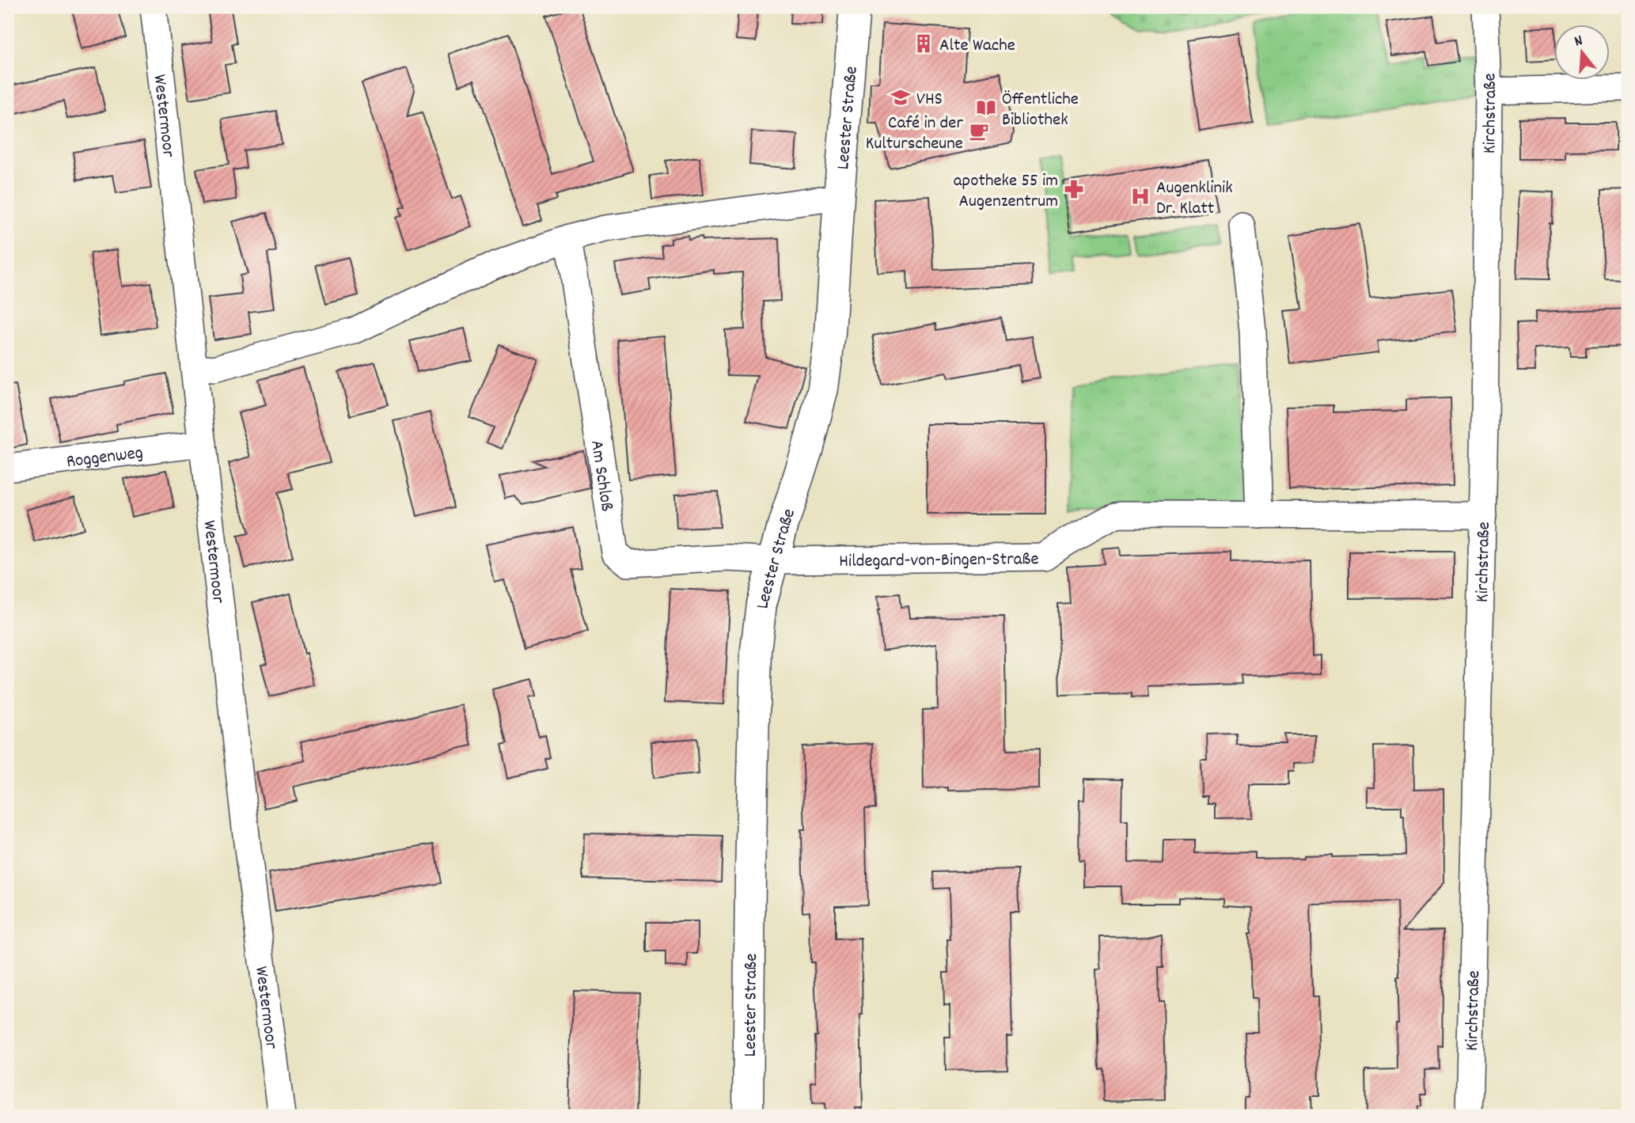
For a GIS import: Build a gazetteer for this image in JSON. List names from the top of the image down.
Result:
{
  "streets": {
    "street": [
      "Kirchstraße",
      "Westermoor",
      "Leester Straße",
      "Roggenweg",
      "Am Schloß",
      "Hildegard-von-Bingen-Straße"
    ]
  },
  "crossings": [
    ["Kirchstraße", "Hildegard-von-Bingen-Straße"],
    ["Westermoor", "Roggenweg"],
    ["Leester Straße", "Am Schloß"],
    ["Leester Straße", "Hildegard-von-Bingen-Straße"],
    ["Am Schloß", "Hildegard-von-Bingen-Straße"]
  ],
  "places": {
    "building": ["Alte Wache"],
    "school or university": ["VHS"],
    "library": ["Öffentliche Bibliothek"],
    "cafe": ["Café in der Kulturscheune"],
    "pharmacy": ["apotheke 55 im Augenzentrum"],
    "hospital": ["Augenklinik Dr. Klatt"]
  },
  "north": "top"
}
